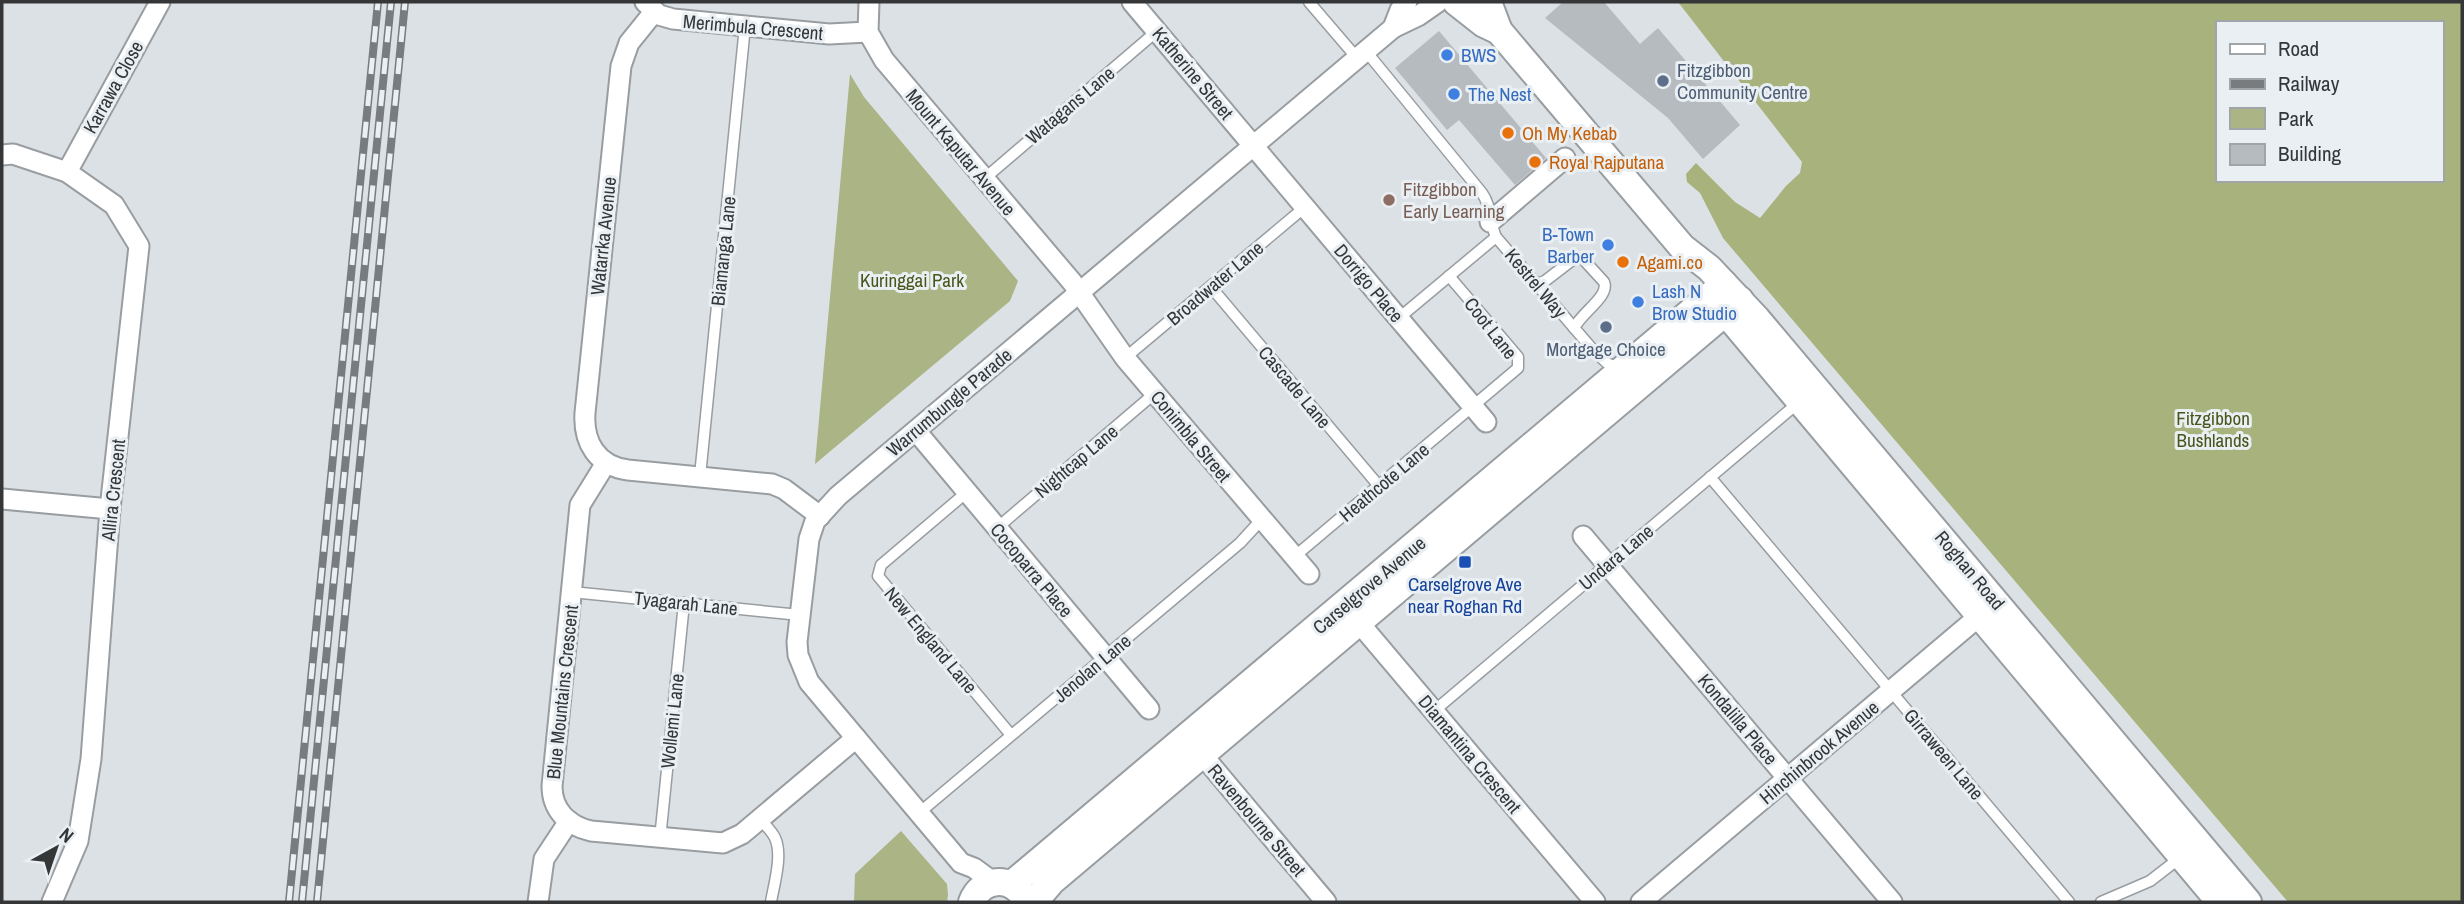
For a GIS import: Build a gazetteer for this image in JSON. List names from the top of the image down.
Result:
{
  "streets": {
    "main road": ["Roghan Road", "Carselgrove Avenue"],
    "street": [
      "Merimbula Crescent",
      "Katherine Street",
      "Karrawa Close",
      "Mount Kaputar Avenue",
      "Watarrka Avenue",
      "Dorrigo Place",
      "Warrumbungle Parade",
      "Conimbla Street",
      "Allira Crescent",
      "Cocoparra Place",
      "Blue Mountains Crescent",
      "Kondalilla Place",
      "Hinchinbrook Avenue",
      "Diamantina Crescent",
      "Ravenbourne Street"
    ],
    "lane": [
      "Watagans Lane",
      "Biamanga Lane",
      "Broadwater Lane",
      "Kestrel Way",
      "Coot Lane",
      "Cascade Lane",
      "Nightcap Lane",
      "Heathcote Lane",
      "Undara Lane",
      "Tyagarah Lane",
      "New England Lane",
      "Jenolan Lane",
      "Wollemi Lane",
      "Girraween Lane"
    ]
  },
  "crossings": [
    ["Merimbula Crescent", "Mount Kaputar Avenue"],
    ["Merimbula Crescent", "Watarrka Avenue"],
    ["Merimbula Crescent", "Biamanga Lane"],
    ["Katherine Street", "Watagans Lane"],
    ["Katherine Street", "Dorrigo Place"],
    ["Katherine Street", "Warrumbungle Parade"],
    ["Karrawa Close", "Allira Crescent"],
    ["Watagans Lane", "Mount Kaputar Avenue"],
    ["Mount Kaputar Avenue", "Warrumbungle Parade"],
    ["Mount Kaputar Avenue", "Conimbla Street"],
    ["Watarrka Avenue", "Blue Mountains Crescent"],
    ["Broadwater Lane", "Dorrigo Place"],
    ["Broadwater Lane", "Cascade Lane"],
    ["Broadwater Lane", "Conimbla Street"],
    ["Dorrigo Place", "Coot Lane"],
    ["Dorrigo Place", "Warrumbungle Parade"],
    ["Dorrigo Place", "Heathcote Lane"],
    ["Kestrel Way", "Warrumbungle Parade"],
    ["Kestrel Way", "Carselgrove Avenue"],
    ["Coot Lane", "Heathcote Lane"],
    ["Cascade Lane", "Heathcote Lane"],
    ["Warrumbungle Parade", "Conimbla Street"],
    ["Warrumbungle Parade", "Cocoparra Place"],
    ["Warrumbungle Parade", "Carselgrove Avenue"],
    ["Warrumbungle Parade", "Tyagarah Lane"],
    ["Warrumbungle Parade", "Jenolan Lane"],
    ["Conimbla Street", "Nightcap Lane"],
    ["Conimbla Street", "Heathcote Lane"],
    ["Conimbla Street", "Jenolan Lane"],
    ["Nightcap Lane", "Cocoparra Place"],
    ["Undara Lane", "Roghan Road"],
    ["Undara Lane", "Kondalilla Place"],
    ["Undara Lane", "Diamantina Crescent"],
    ["Undara Lane", "Girraween Lane"],
    ["Cocoparra Place", "New England Lane"],
    ["Cocoparra Place", "Jenolan Lane"],
    ["Roghan Road", "Carselgrove Avenue"],
    ["Roghan Road", "Hinchinbrook Avenue"],
    ["Carselgrove Avenue", "Diamantina Crescent"],
    ["Carselgrove Avenue", "Ravenbourne Street"],
    ["Tyagarah Lane", "Blue Mountains Crescent"],
    ["Tyagarah Lane", "Wollemi Lane"],
    ["New England Lane", "Jenolan Lane"],
    ["Kondalilla Place", "Hinchinbrook Avenue"],
    ["Hinchinbrook Avenue", "Girraween Lane"]
  ],
  "parks": ["Kuringgai Park", "Fitzgibbon Bushlands"],
  "places": {
    "other": [
      "BWS",
      "Fitzgibbon Community Centre",
      "The Nest",
      "Oh My Kebab",
      "Royal Rajputana",
      "Fitzgibbon Early Learning",
      "B-Town Barber",
      "Agami.co",
      "Lash N Brow Studio",
      "Mortgage Choice"
    ],
    "transit": ["Carselgrove Ave near Roghan Rd"]
  },
  "legend": [
    "Road",
    "Railway",
    "Park",
    "Building"
  ],
  "north": "top right"
}
